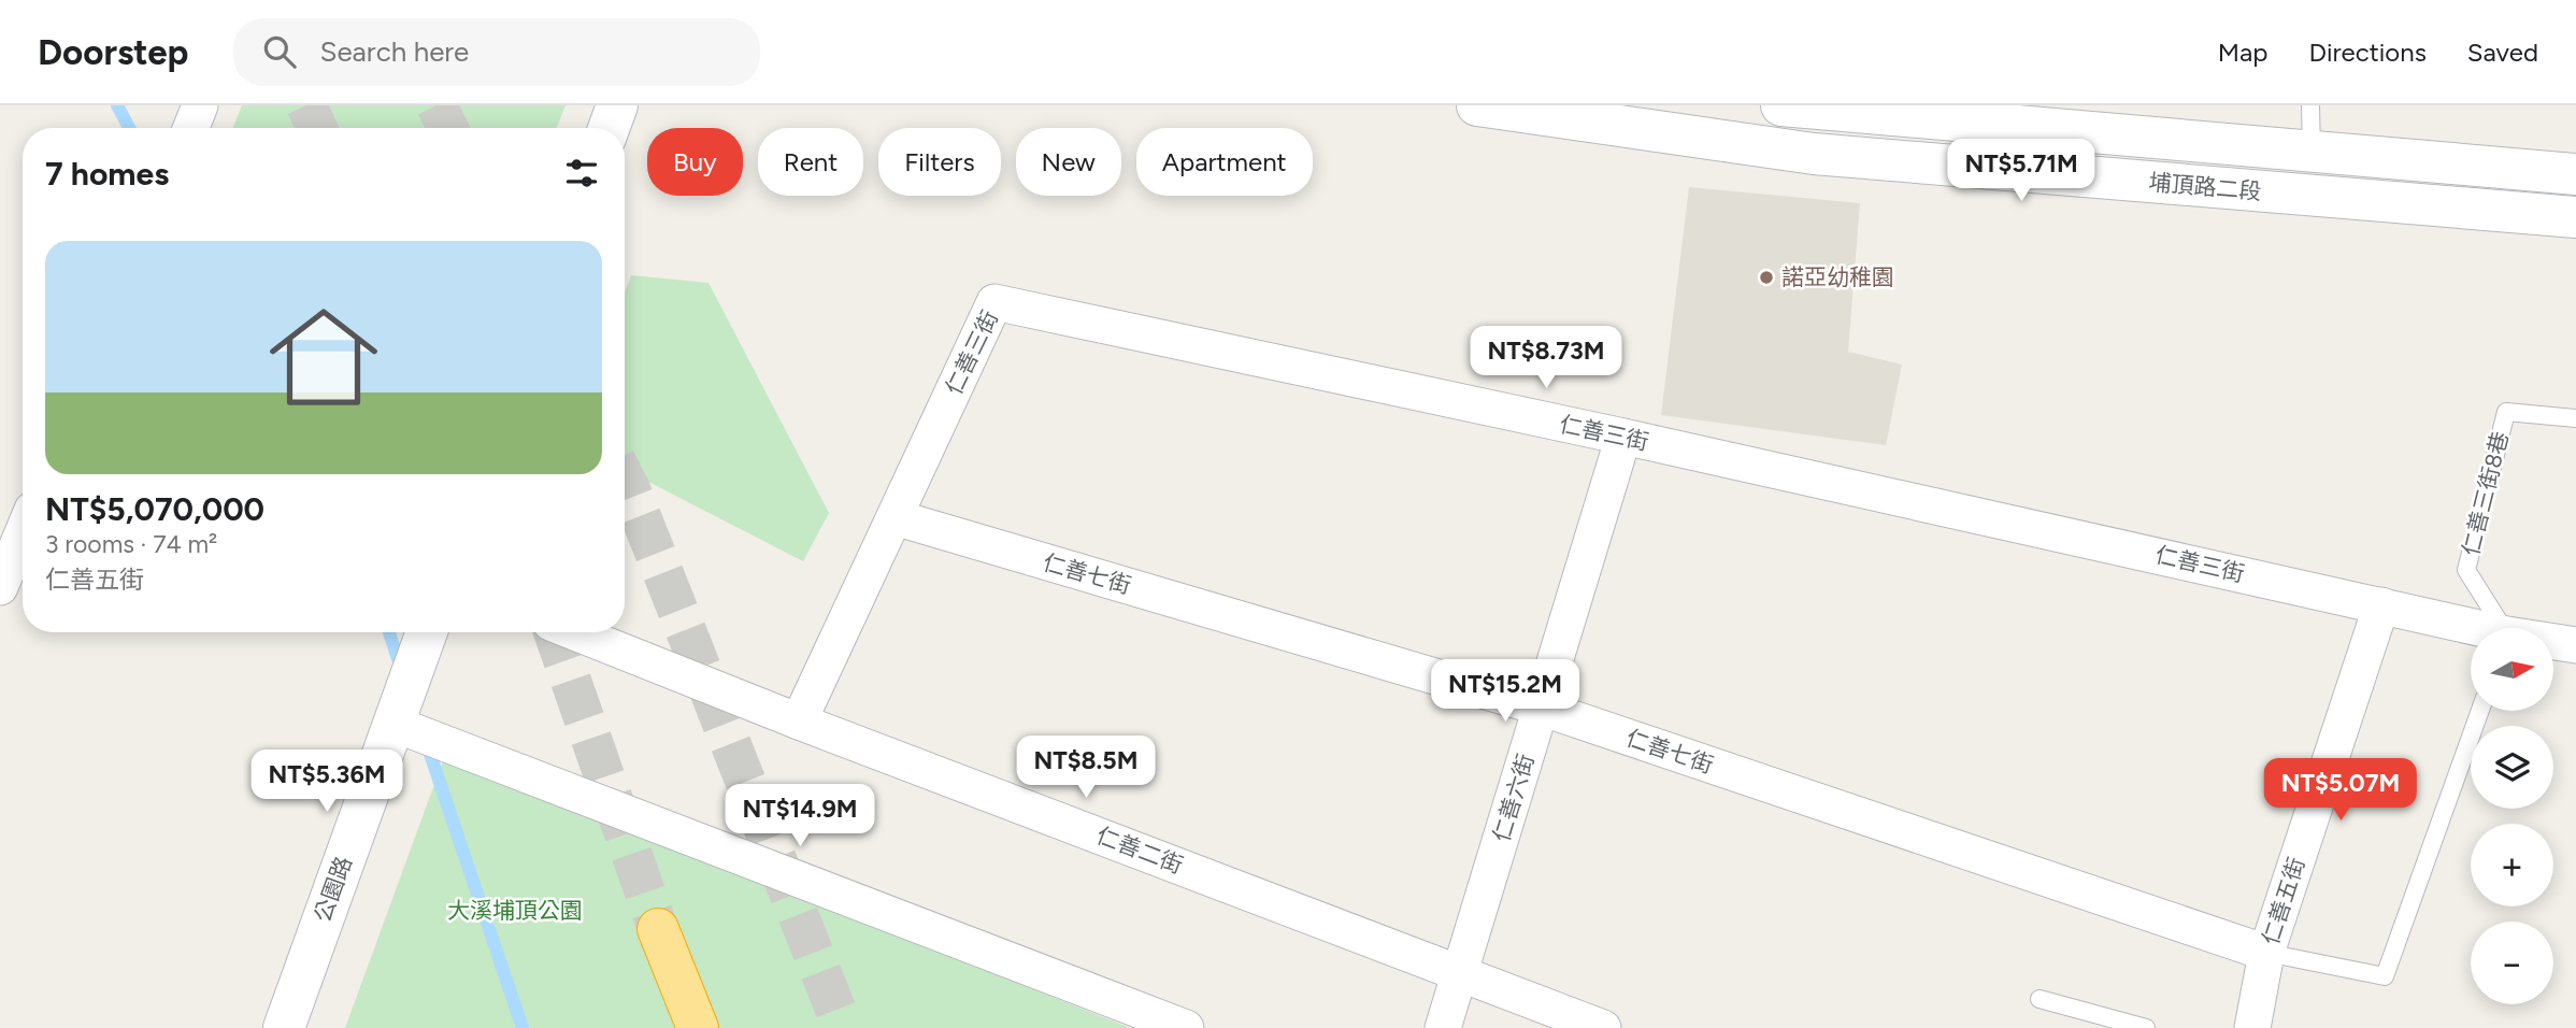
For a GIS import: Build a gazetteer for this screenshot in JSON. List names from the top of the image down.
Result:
{
  "streets": {
    "street": [
      "埔頂路二段",
      "仁善三街",
      "仁善七街",
      "仁善六街",
      "仁善二街",
      "公園路",
      "仁善五街"
    ],
    "lane": ["仁善三街8巷"]
  },
  "crossings": [
    ["仁善三街", "仁善七街"],
    ["仁善三街", "仁善六街"],
    ["仁善三街", "仁善二街"],
    ["仁善三街", "仁善五街"],
    ["仁善七街", "仁善六街"],
    ["仁善七街", "仁善五街"],
    ["仁善六街", "仁善二街"]
  ],
  "parks": ["大溪埔頂公園"],
  "places": ["諾亞幼稚園"],
  "north": "right",
  "page": {
    "header": "Doorstep",
    "search": "Search here",
    "nav": ["Map", "Directions", "Saved"],
    "chip": [
      "Buy",
      "Rent",
      "Filters",
      "New",
      "Apartment"
    ],
    "heading": "7 homes",
    "price": [
      "NT$5.71M",
      "NT$8.73M",
      "NT$15.2M",
      "NT$8.5M",
      "NT$5.36M",
      "NT$5.07M",
      "NT$14.9M"
    ],
    "list": [
      {
        "name": "NT$5,070,000",
        "note": "3 rooms · 74 m² · 仁善五街"
      }
    ],
    "map_buttons": ["+", "−"]
  }
}
